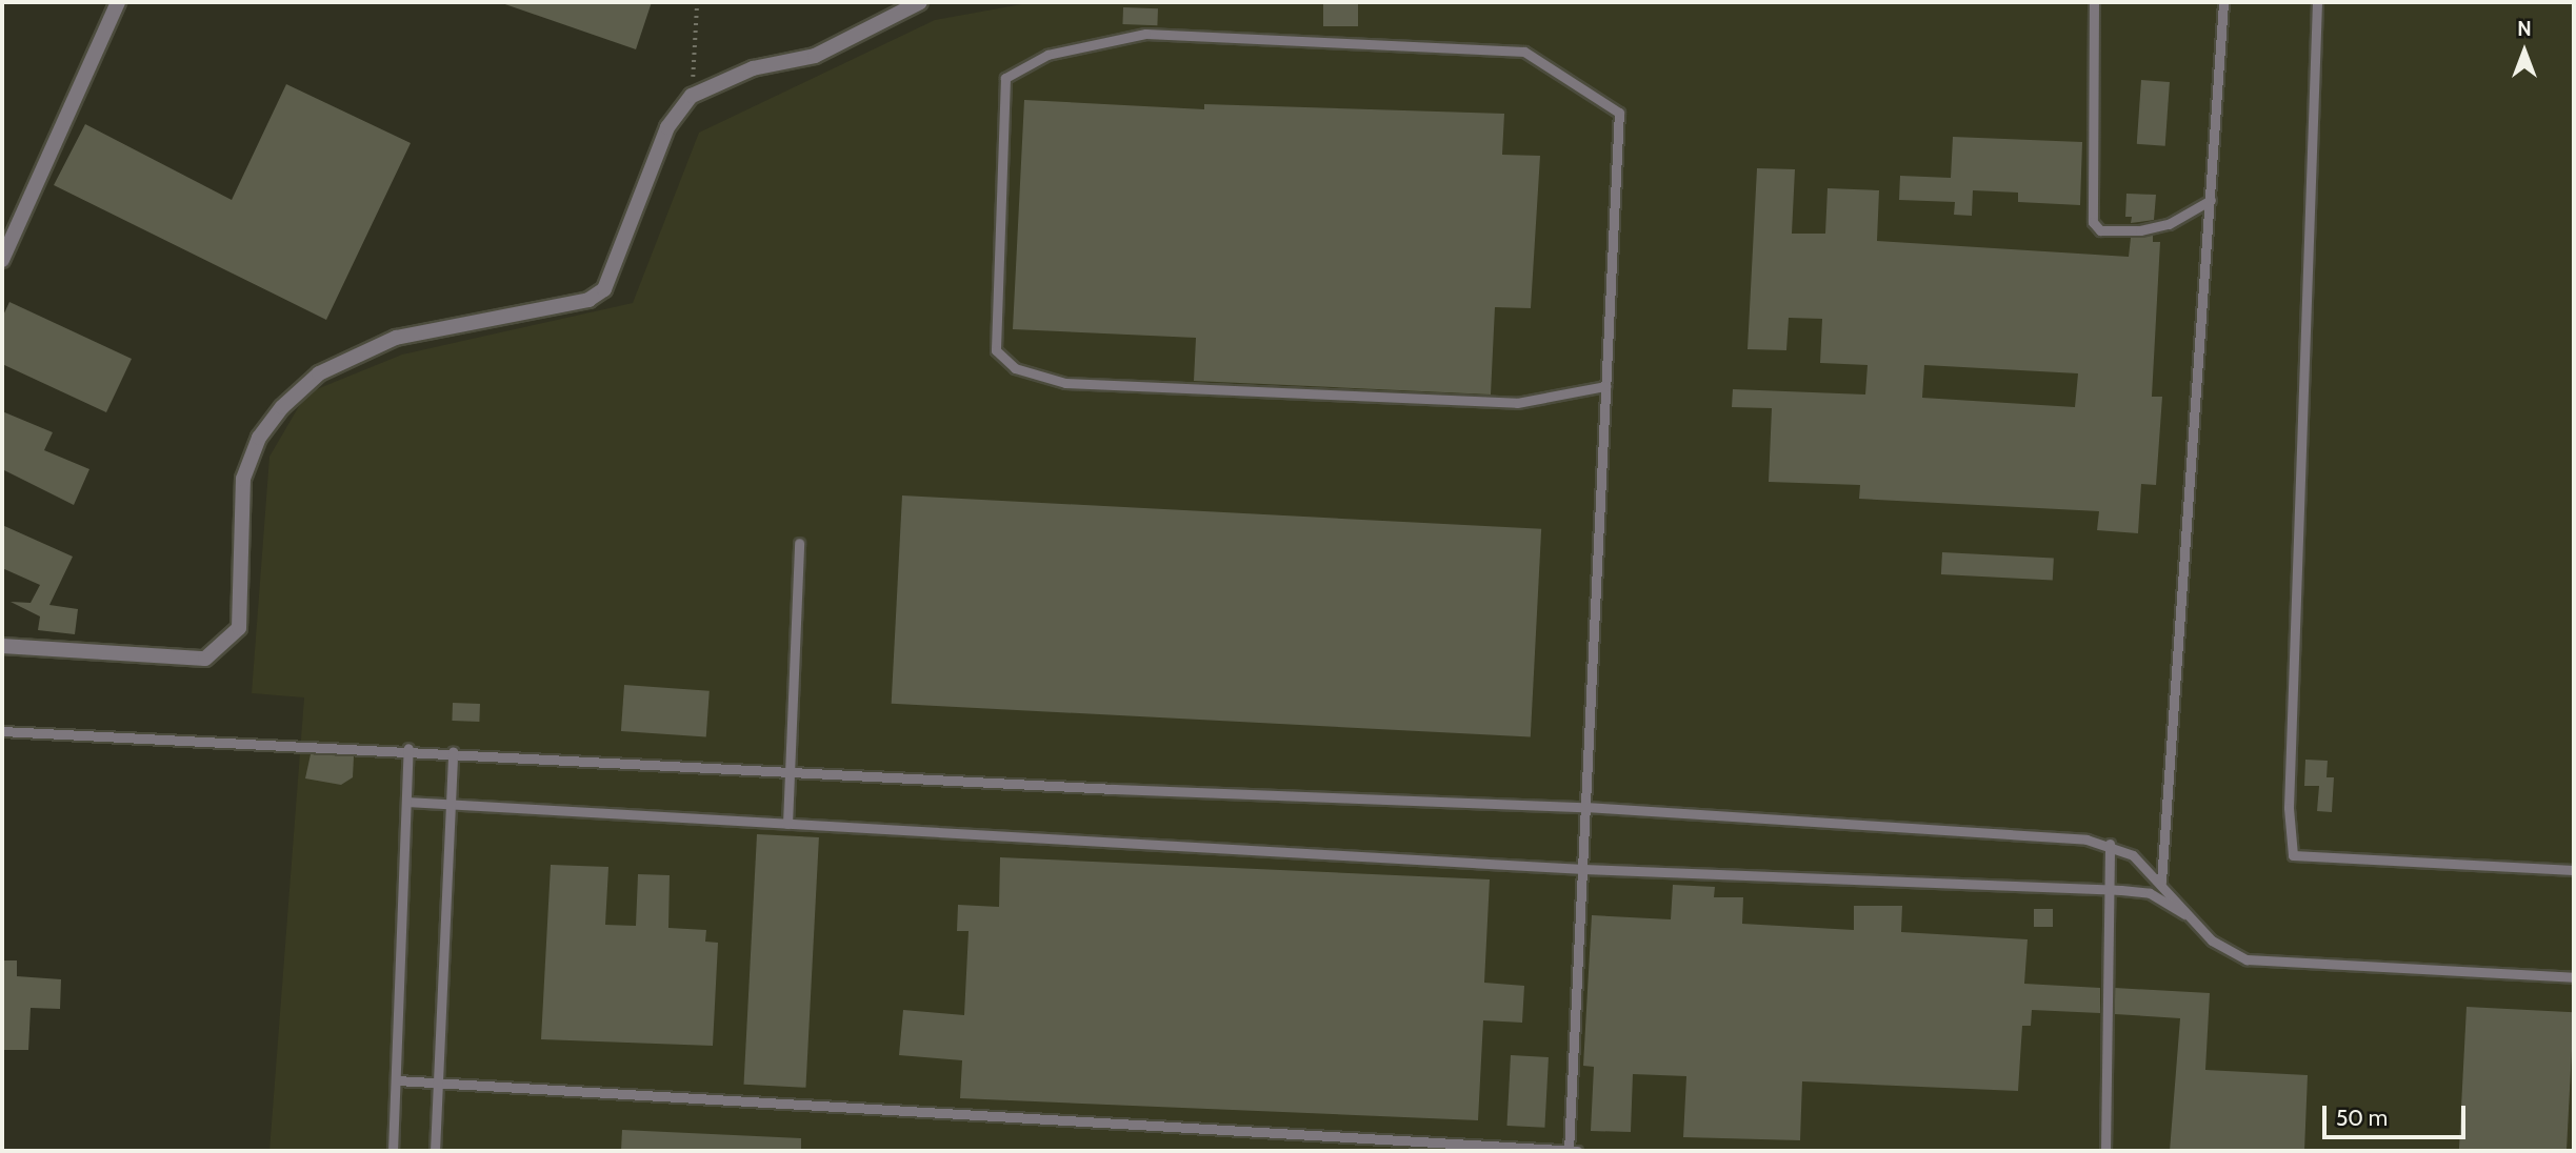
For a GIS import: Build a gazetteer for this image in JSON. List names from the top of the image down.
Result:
{
  "scale_bar": "50 m",
  "north": "top"
}
